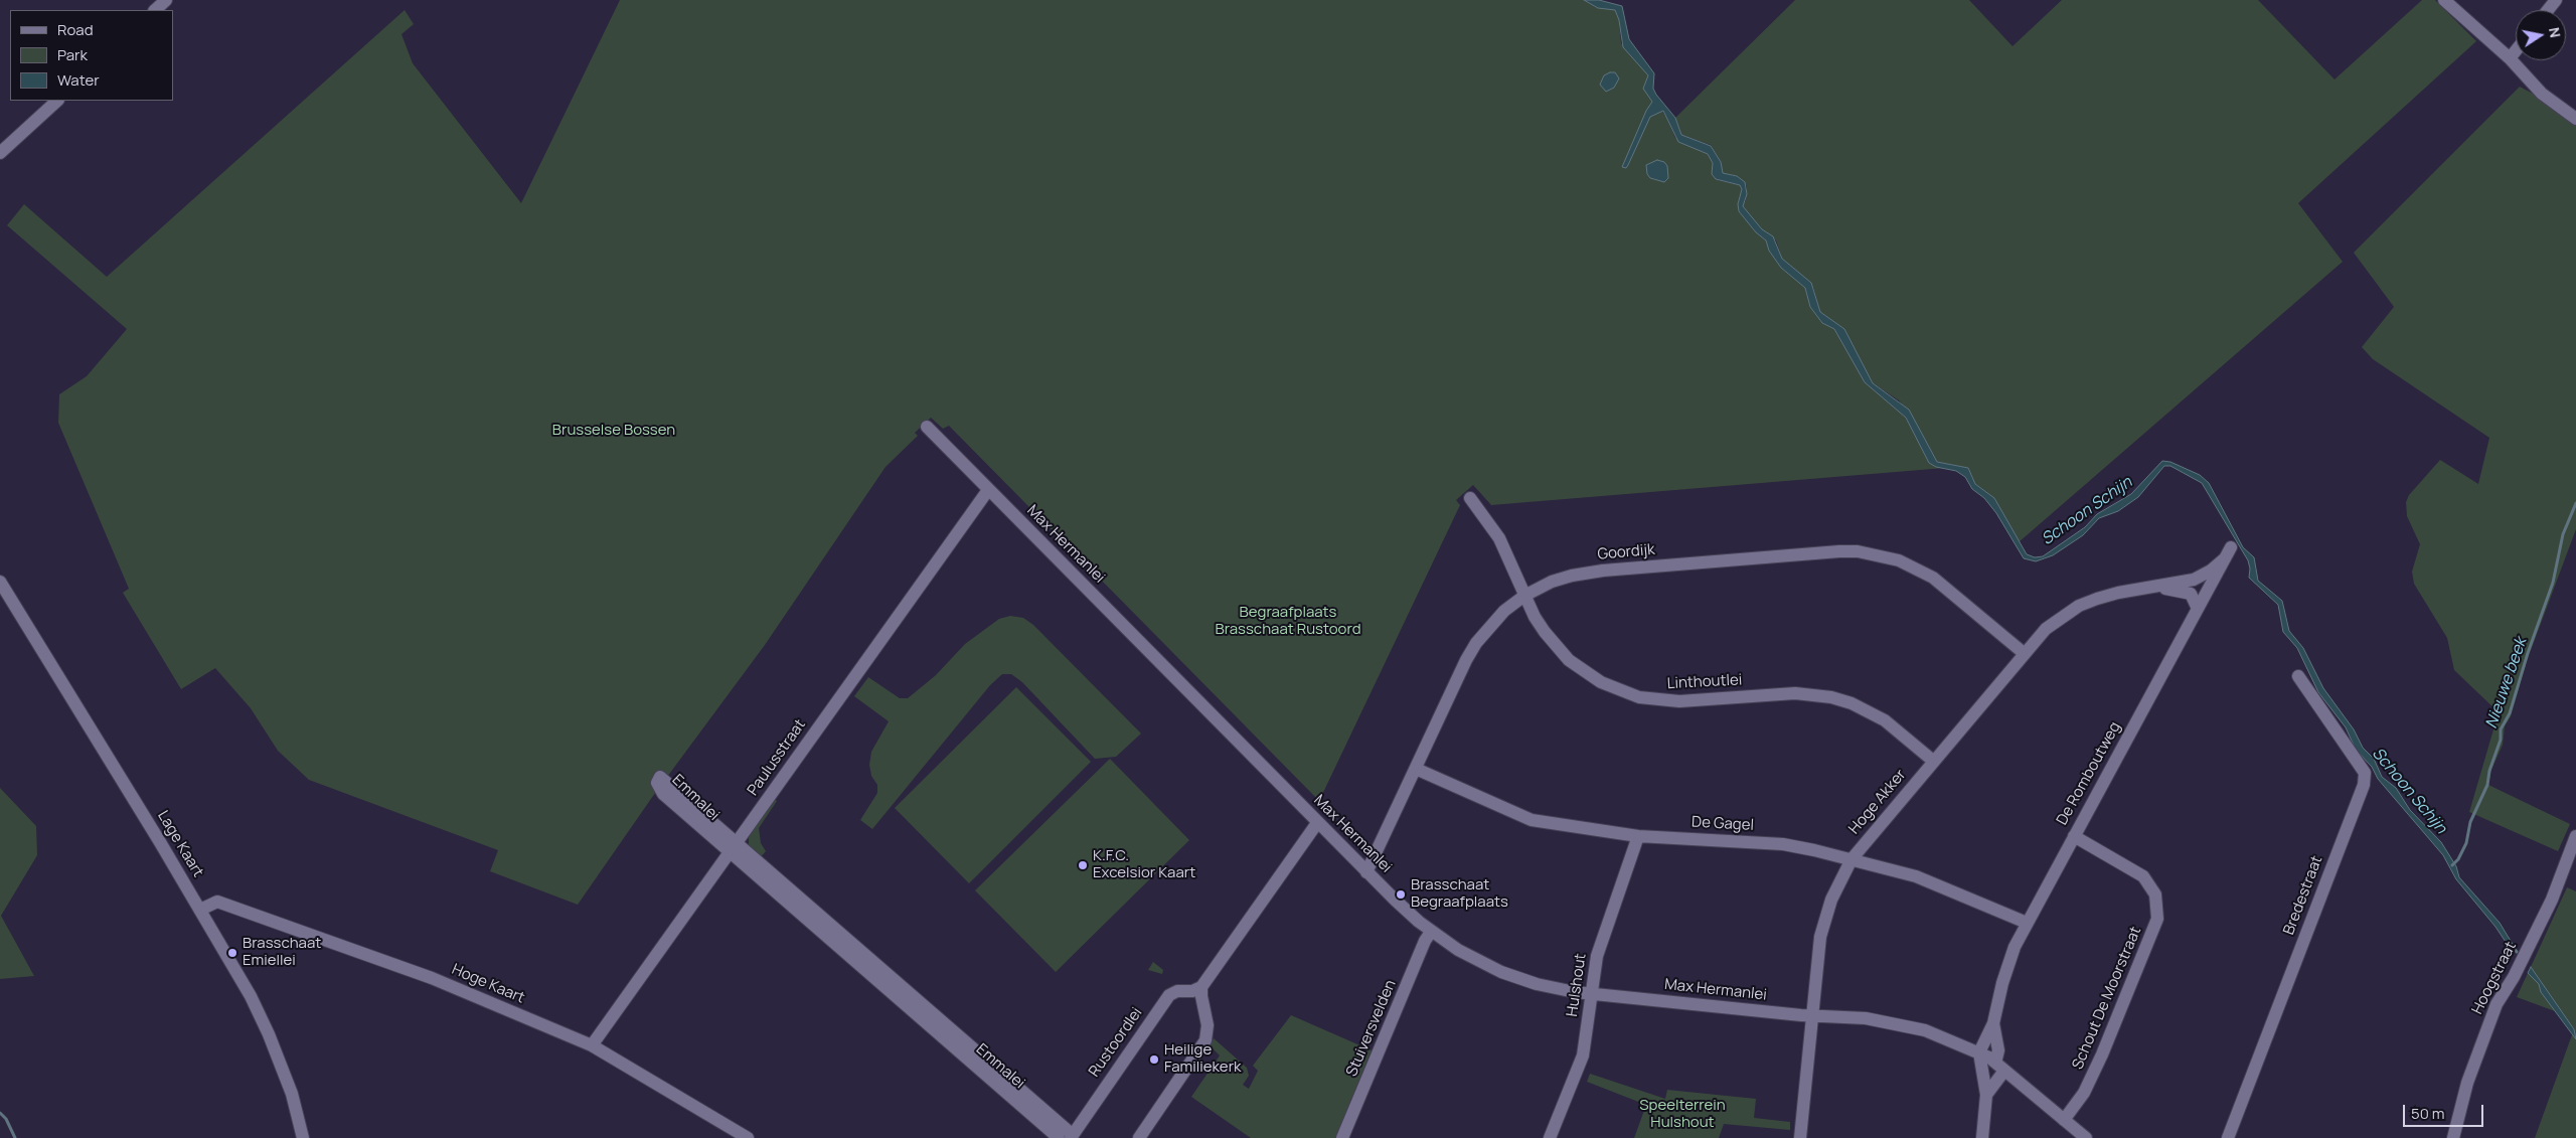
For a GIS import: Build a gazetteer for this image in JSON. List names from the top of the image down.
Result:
{
  "streets": {
    "street": [
      "Max Hermanlei",
      "Goordijk",
      "Linthoutlei",
      "Paulusstraat",
      "De Romboutweg",
      "Emmalei",
      "Hoge Akker",
      "De Gagel",
      "Lage Kaart",
      "Bredestraat",
      "Hoogstraat",
      "Hoge Kaart",
      "Hulshout",
      "Schout De Moorstraat",
      "Stuiversvelden",
      "Rustoordlei"
    ]
  },
  "crossings": [
    ["Max Hermanlei", "Goordijk"],
    ["Max Hermanlei", "Paulusstraat"],
    ["Max Hermanlei", "De Romboutweg"],
    ["Max Hermanlei", "Hoge Akker"],
    ["Max Hermanlei", "Hulshout"],
    ["Max Hermanlei", "Schout De Moorstraat"],
    ["Max Hermanlei", "Stuiversvelden"],
    ["Goordijk", "Linthoutlei"],
    ["Goordijk", "Hoge Akker"],
    ["Goordijk", "De Gagel"],
    ["Linthoutlei", "Hoge Akker"],
    ["Paulusstraat", "Emmalei"],
    ["Paulusstraat", "Hoge Kaart"],
    ["De Romboutweg", "Hoge Akker"],
    ["De Romboutweg", "De Gagel"],
    ["De Romboutweg", "Schout De Moorstraat"],
    ["Emmalei", "Rustoordlei"],
    ["Hoge Akker", "De Gagel"],
    ["De Gagel", "Hulshout"],
    ["Lage Kaart", "Hoge Kaart"]
  ],
  "water": ["Schoon Schijn", "Nieuwe beek"],
  "parks": ["Brusselse Bossen", "Begraafplaats Brasschaat Rustoord", "Speelterrein Hulshout"],
  "places": [
    "K.F.C. Excelsior Kaart",
    "Brasschaat Begraafplaats",
    "Brasschaat Emiellei",
    "Heilige Familiekerk"
  ],
  "legend": ["Road", "Park", "Water"],
  "scale_bar": "50 m",
  "north": "right"
}
